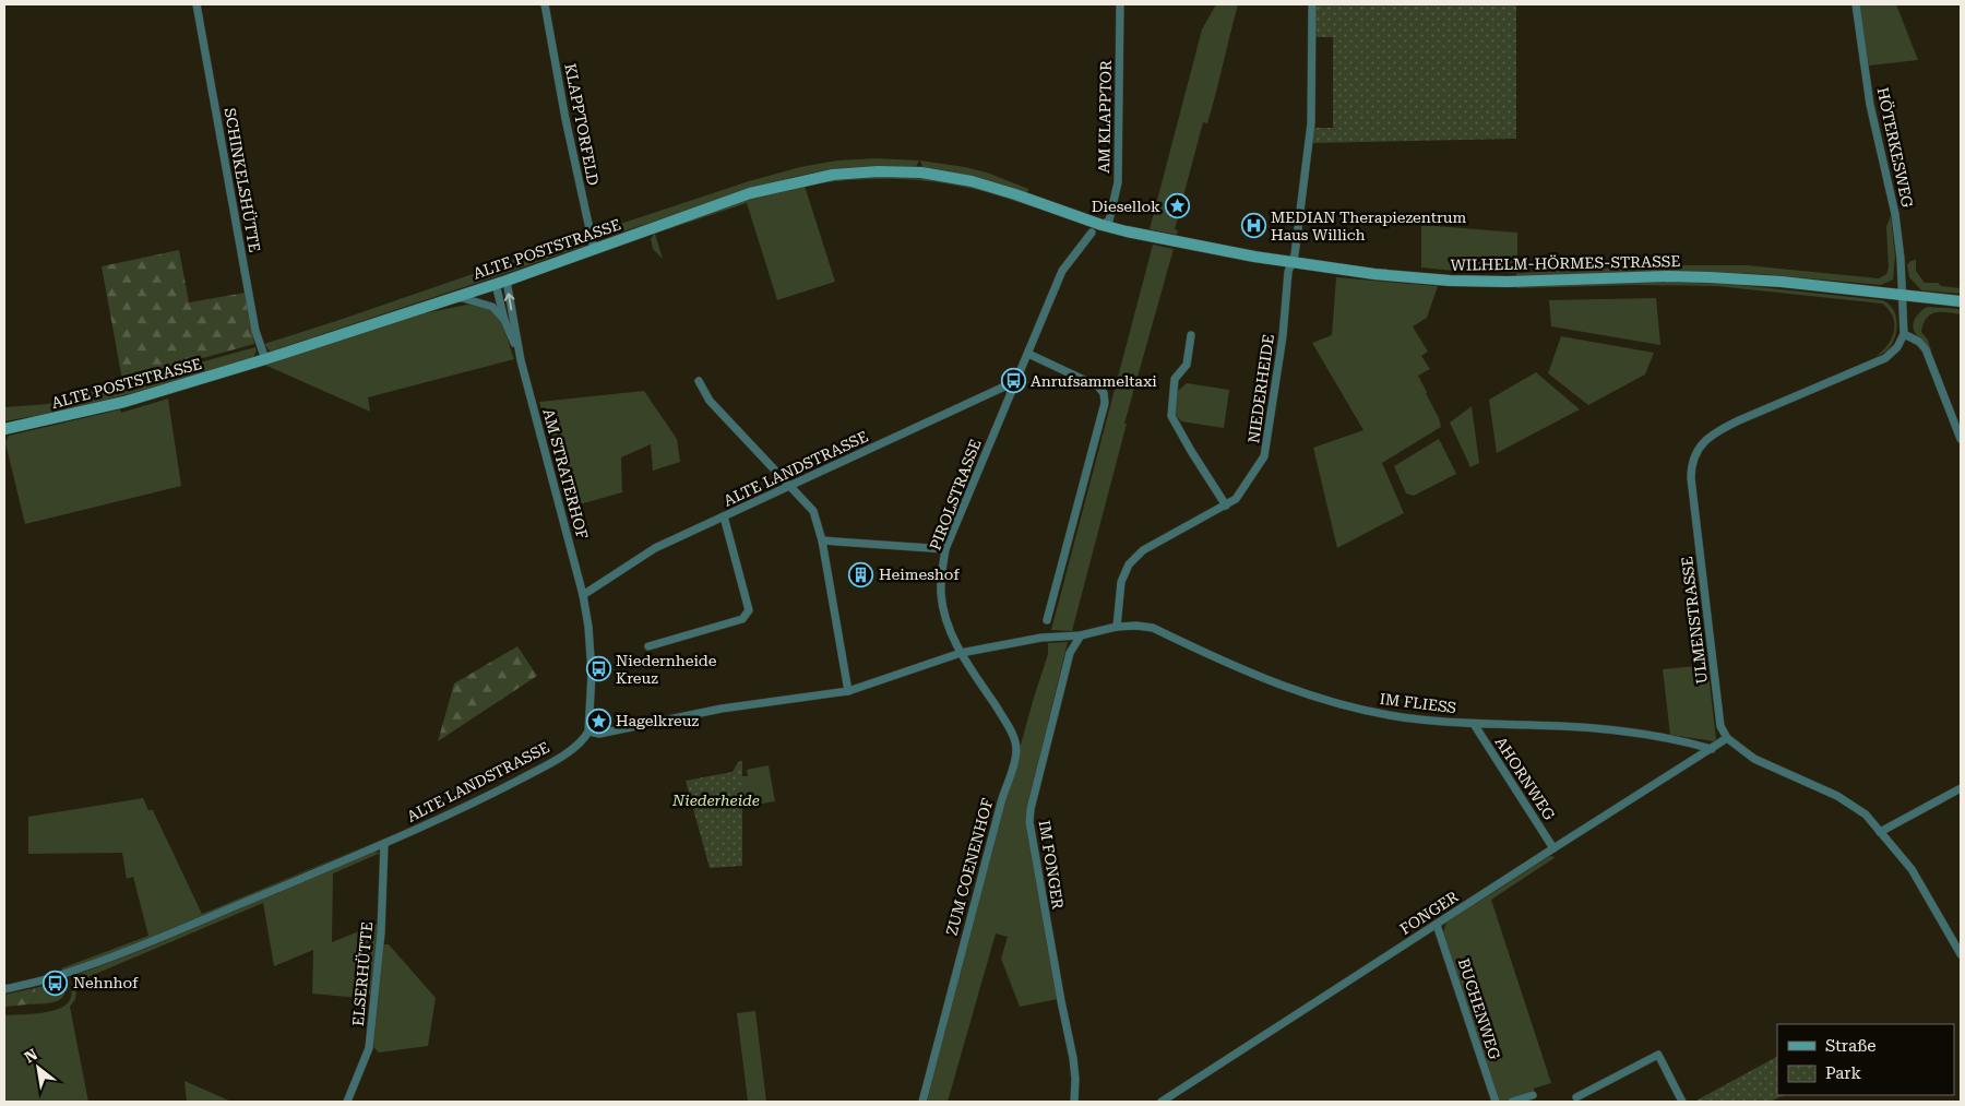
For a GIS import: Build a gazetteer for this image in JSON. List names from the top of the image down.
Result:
{
  "streets": {
    "street": [
      "AM KLAPPTOR",
      "KLAPPTORFELD",
      "HÖTERKESWEG",
      "SCHINKELSHÜTTE",
      "ALTE POSTSTRASSE",
      "WILHELM-HÖRMES-STRASSE",
      "NIEDERHEIDE",
      "ALTE LANDSTRASSE",
      "AM STRATERHOF",
      "PIROLSTRASSE",
      "ULMENSTRASSE",
      "IM FLIESS",
      "AHORNWEG",
      "IM FONGER",
      "ZUM COENENHOF",
      "FONGER",
      "ELSERHÜTTE",
      "BUCHENWEG"
    ]
  },
  "crossings": [
    ["AM KLAPPTOR", "ALTE POSTSTRASSE"],
    ["AM KLAPPTOR", "WILHELM-HÖRMES-STRASSE"],
    ["KLAPPTORFELD", "ALTE POSTSTRASSE"],
    ["HÖTERKESWEG", "WILHELM-HÖRMES-STRASSE"],
    ["SCHINKELSHÜTTE", "ALTE POSTSTRASSE"],
    ["ALTE POSTSTRASSE", "WILHELM-HÖRMES-STRASSE"],
    ["ALTE POSTSTRASSE", "AM STRATERHOF"],
    ["WILHELM-HÖRMES-STRASSE", "NIEDERHEIDE"],
    ["NIEDERHEIDE", "IM FLIESS"],
    ["ALTE LANDSTRASSE", "AM STRATERHOF"],
    ["ALTE LANDSTRASSE", "PIROLSTRASSE"],
    ["ALTE LANDSTRASSE", "ELSERHÜTTE"],
    ["PIROLSTRASSE", "ZUM COENENHOF"],
    ["IM FLIESS", "AHORNWEG"],
    ["IM FLIESS", "FONGER"],
    ["AHORNWEG", "FONGER"],
    ["FONGER", "BUCHENWEG"]
  ],
  "parks": ["Niederheide"],
  "places": {
    "place": ["Diesellok", "Hagelkreuz"],
    "hospital": ["MEDIAN Therapiezentrum Haus Willich"],
    "bus stop": ["Anrufsammeltaxi", "Niedernheide Kreuz", "Nehnhof"],
    "building": ["Heimeshof"]
  },
  "legend": ["Straße", "Park"],
  "north": "top left"
}
